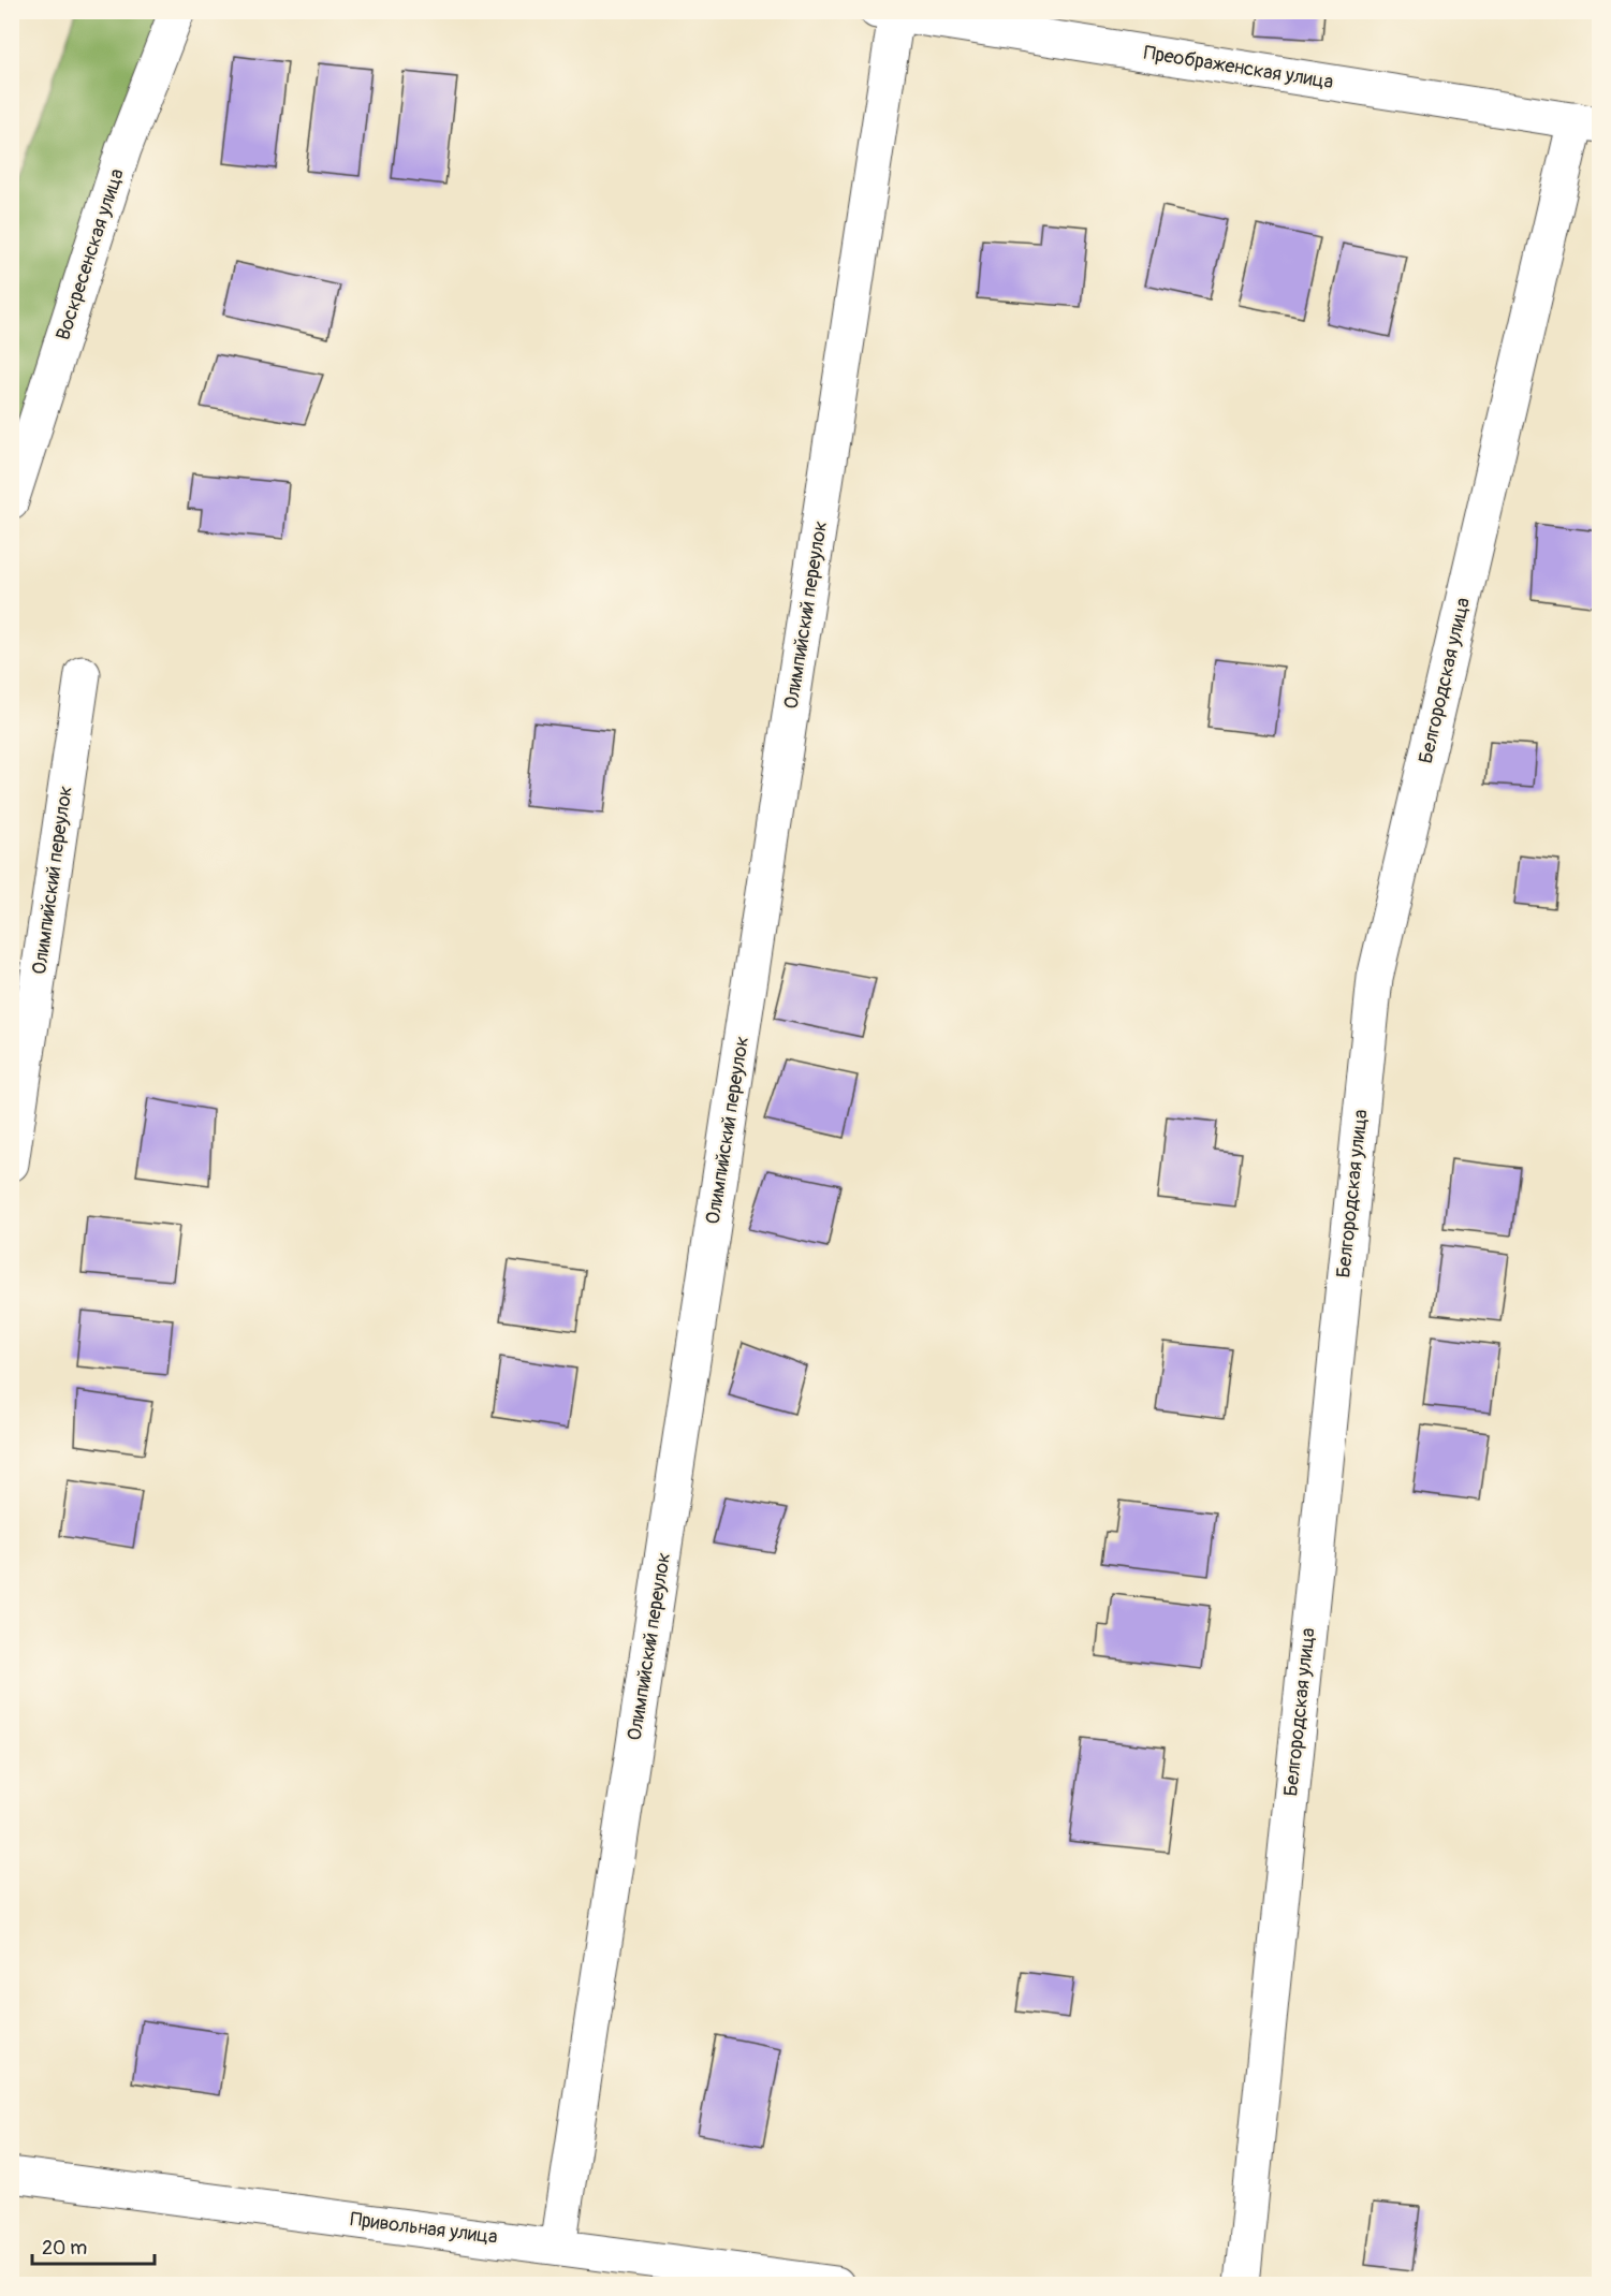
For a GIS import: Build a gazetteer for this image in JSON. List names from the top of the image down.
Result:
{
  "streets": {
    "street": [
      "Преображенская улица",
      "Воскресенская улица",
      "Олимпийский переулок",
      "Белгородская улица",
      "Привольная улица"
    ]
  },
  "crossings": [
    ["Преображенская улица", "Олимпийский переулок"],
    ["Преображенская улица", "Белгородская улица"],
    ["Олимпийский переулок", "Привольная улица"]
  ],
  "scale_bar": "20 m"
}
